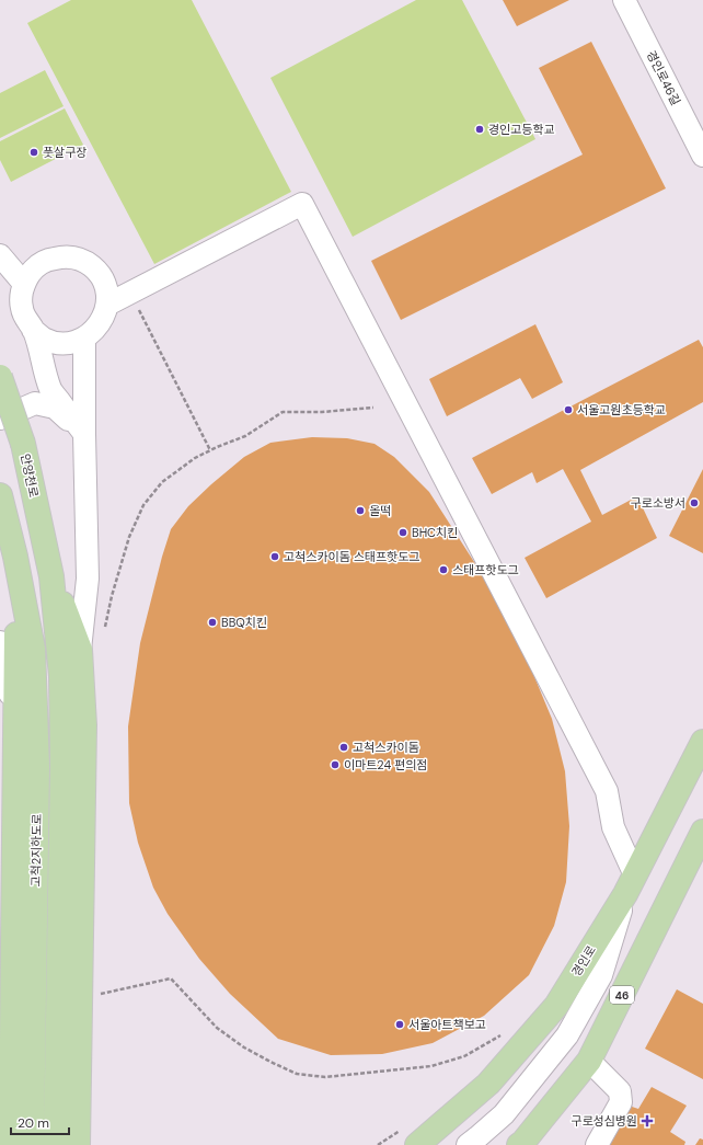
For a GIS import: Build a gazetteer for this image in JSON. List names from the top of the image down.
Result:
{
  "streets": {
    "main road": [
      "안양천로",
      "고척2지하도로",
      "경인로",
      "46"
    ],
    "street": ["경인로46길"]
  },
  "crossings": [
    ["안양천로", "고척2지하도로"]
  ],
  "places": {
    "other": [
      "경인고등학교",
      "풋살구장",
      "서울고원초등학교",
      "구로소방서",
      "올떡",
      "BHC치킨",
      "고척스카이돔 스태프핫도그",
      "스태프핫도그",
      "BBQ치킨",
      "고척스카이돔",
      "이마트24 편의점",
      "서울아트책보고"
    ],
    "health": ["구로성심병원"]
  },
  "scale_bar": "20 m"
}
